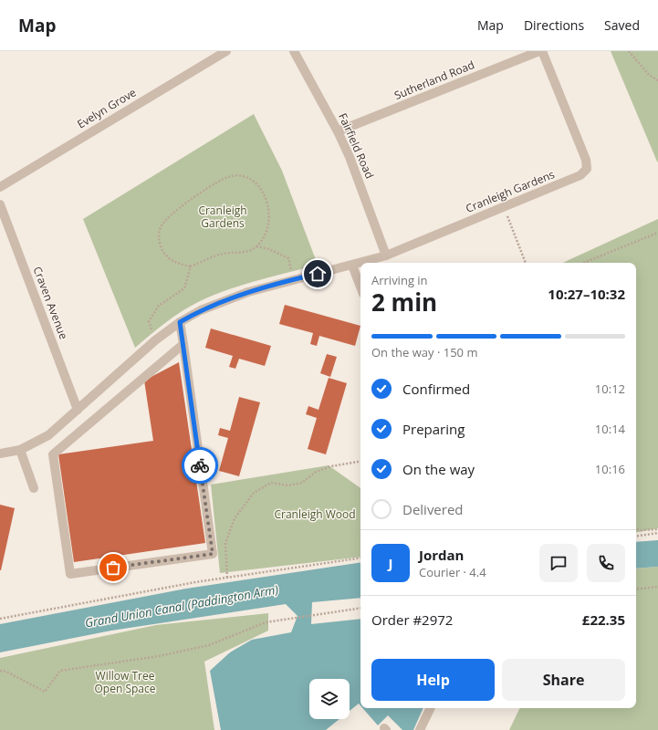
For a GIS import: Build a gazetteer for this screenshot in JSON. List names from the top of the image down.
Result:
{
  "streets": {
    "street": [
      "Sutherland Road",
      "Evelyn Grove",
      "Fairfield Road",
      "Cranleigh Gardens",
      "Craven Avenue"
    ]
  },
  "crossings": [
    ["Sutherland Road", "Fairfield Road"],
    ["Fairfield Road", "Cranleigh Gardens"],
    ["Cranleigh Gardens", "Craven Avenue"]
  ],
  "water": ["Grand Union Canal (Paddington Arm)"],
  "parks": ["Cranleigh Gardens", "Cranleigh Wood", "Willow Tree Open Space"],
  "page": {
    "header": "Map",
    "nav": ["Map", "Directions", "Saved"],
    "heading": ["2 min", "Arriving in", "10:27–10:32"],
    "panel": [
      "Jordan",
      "Courier · 4.4",
      "Order #2972",
      "£22.35"
    ],
    "bar": "On the way · 150 m",
    "list": [
      ["Confirmed", "10:12"],
      ["Preparing", "10:14"],
      ["On the way", "10:16"],
      "Delivered"
    ],
    "round": "J",
    "buttons": ["Help", "Share"]
  }
}
